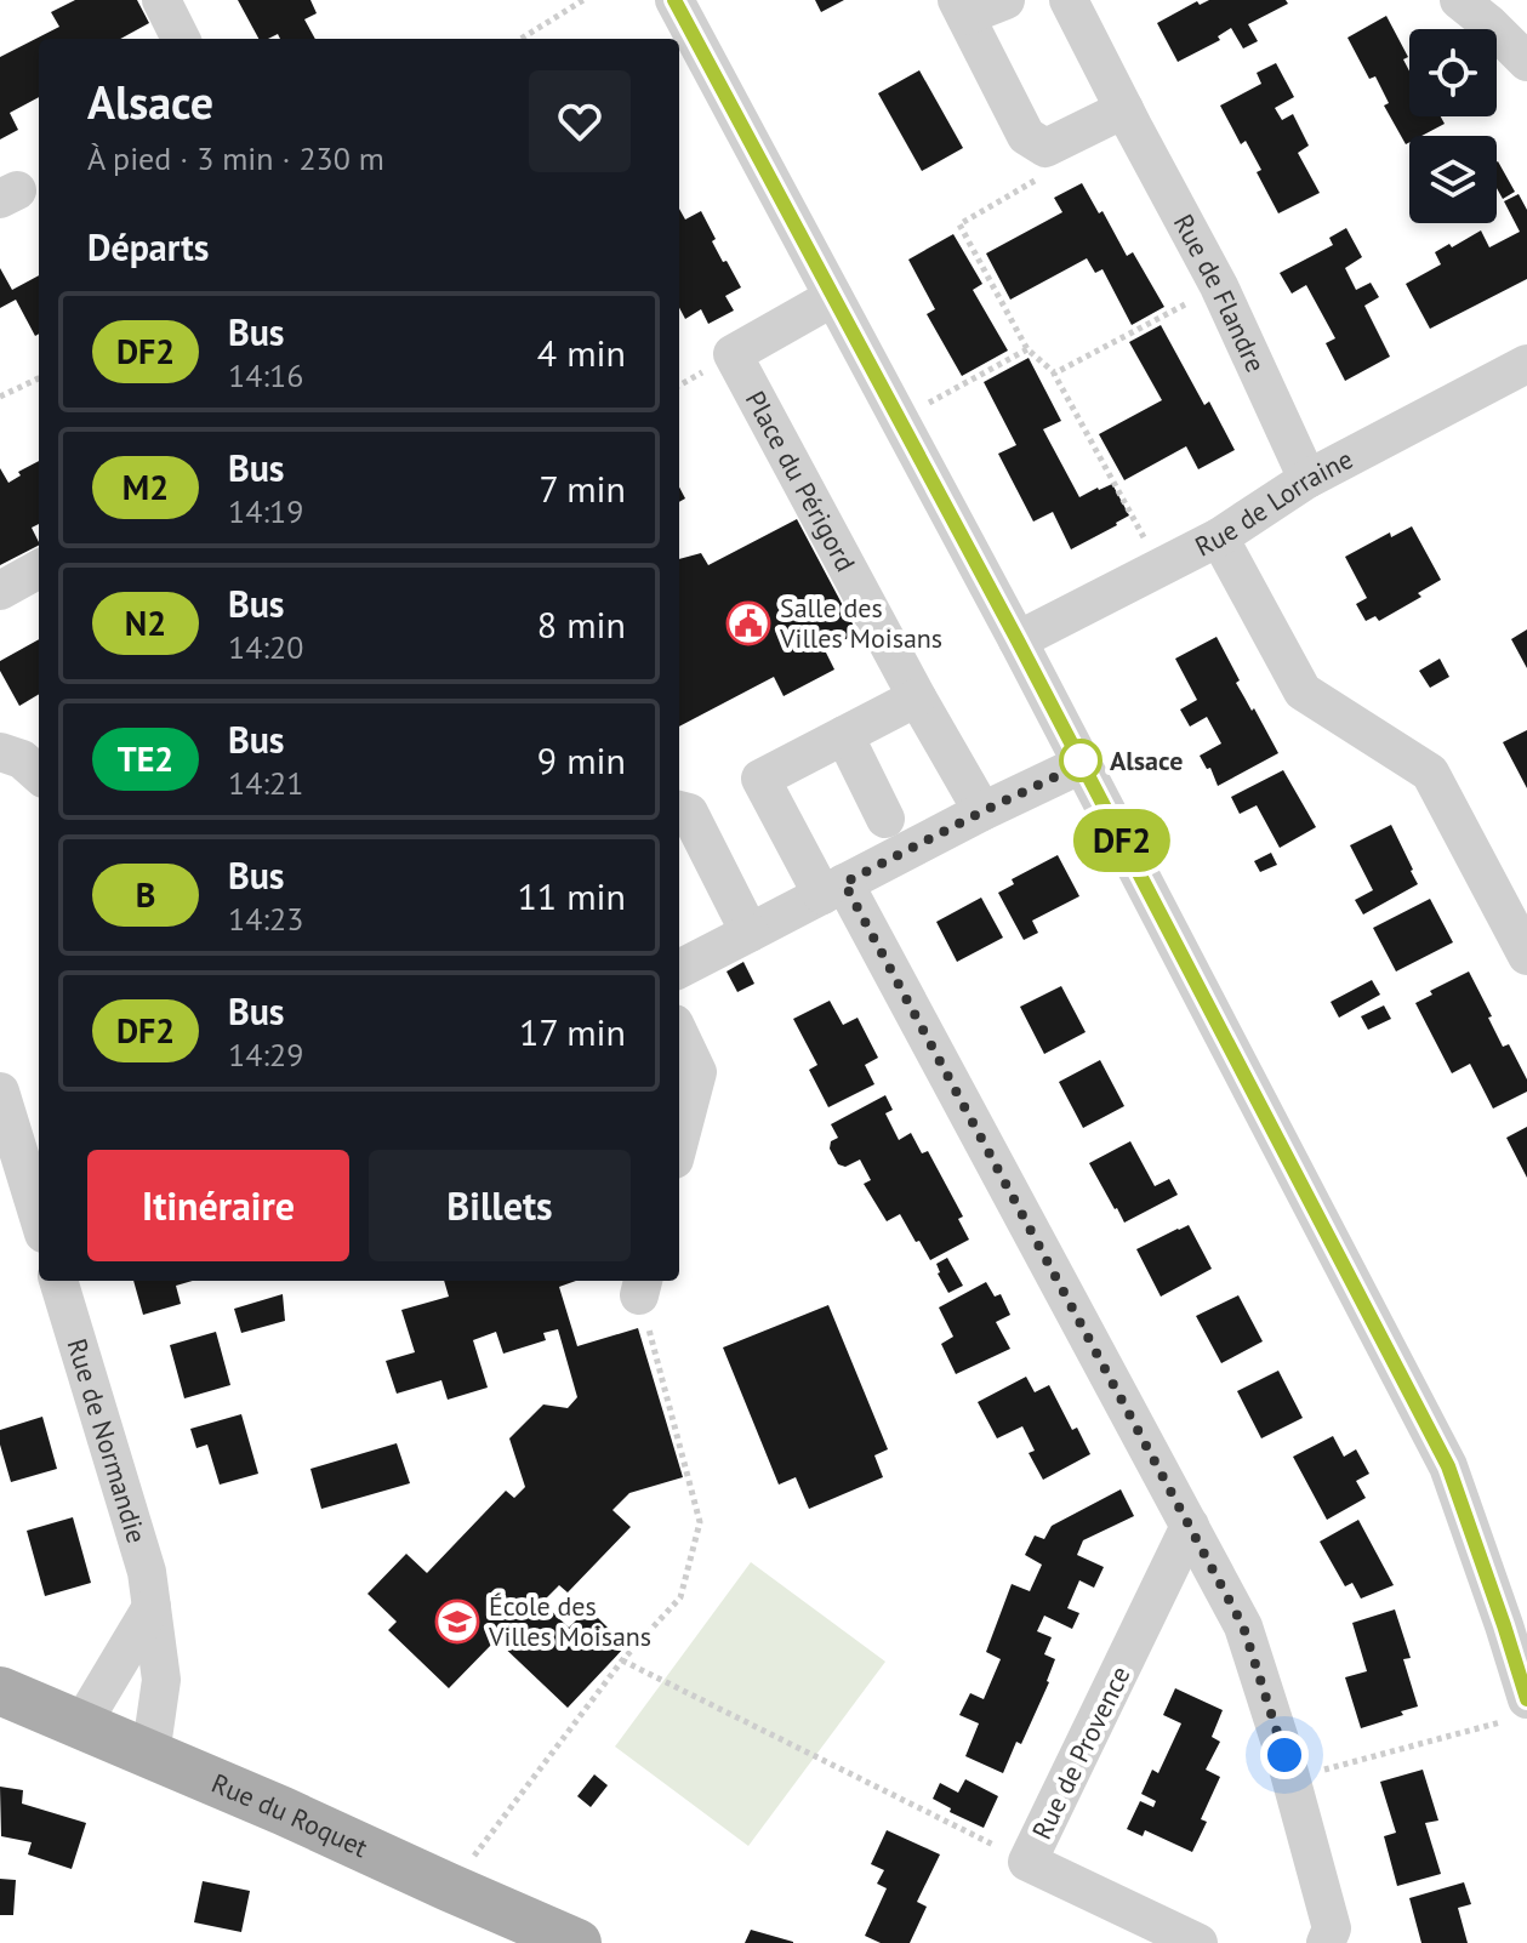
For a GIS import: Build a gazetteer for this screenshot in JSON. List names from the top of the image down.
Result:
{
  "streets": {
    "main road": ["Rue du Roquet"],
    "street": [
      "Rue de Flandre",
      "Place du Périgord",
      "Rue de Lorraine",
      "Rue de Normandie",
      "Rue de Provence"
    ]
  },
  "crossings": [
    ["Rue de Flandre", "Rue de Lorraine"],
    ["Rue de Normandie", "Rue du Roquet"]
  ],
  "places": {
    "public building": ["Salle des Villes Moisans"],
    "other": ["Alsace"],
    "school or university": ["École des Villes Moisans"]
  },
  "lines": ["bus line DF2"],
  "page": {
    "on_map": "DF2",
    "heading": [
      ["Alsace", "À pied · 3 min · 230 m"],
      "Départs"
    ],
    "list": [
      {
        "mark": "DF2",
        "name": "Bus",
        "note": "14:16",
        "value": "4 min"
      },
      {
        "mark": "M2",
        "name": "Bus",
        "note": "14:19",
        "value": "7 min"
      },
      {
        "mark": "N2",
        "name": "Bus",
        "note": "14:20",
        "value": "8 min"
      },
      {
        "mark": "TE2",
        "name": "Bus",
        "note": "14:21",
        "value": "9 min"
      },
      {
        "mark": "B",
        "name": "Bus",
        "note": "14:23",
        "value": "11 min"
      },
      {
        "mark": "DF2",
        "name": "Bus",
        "note": "14:29",
        "value": "17 min"
      }
    ],
    "buttons": ["Itinéraire", "Billets"]
  }
}
